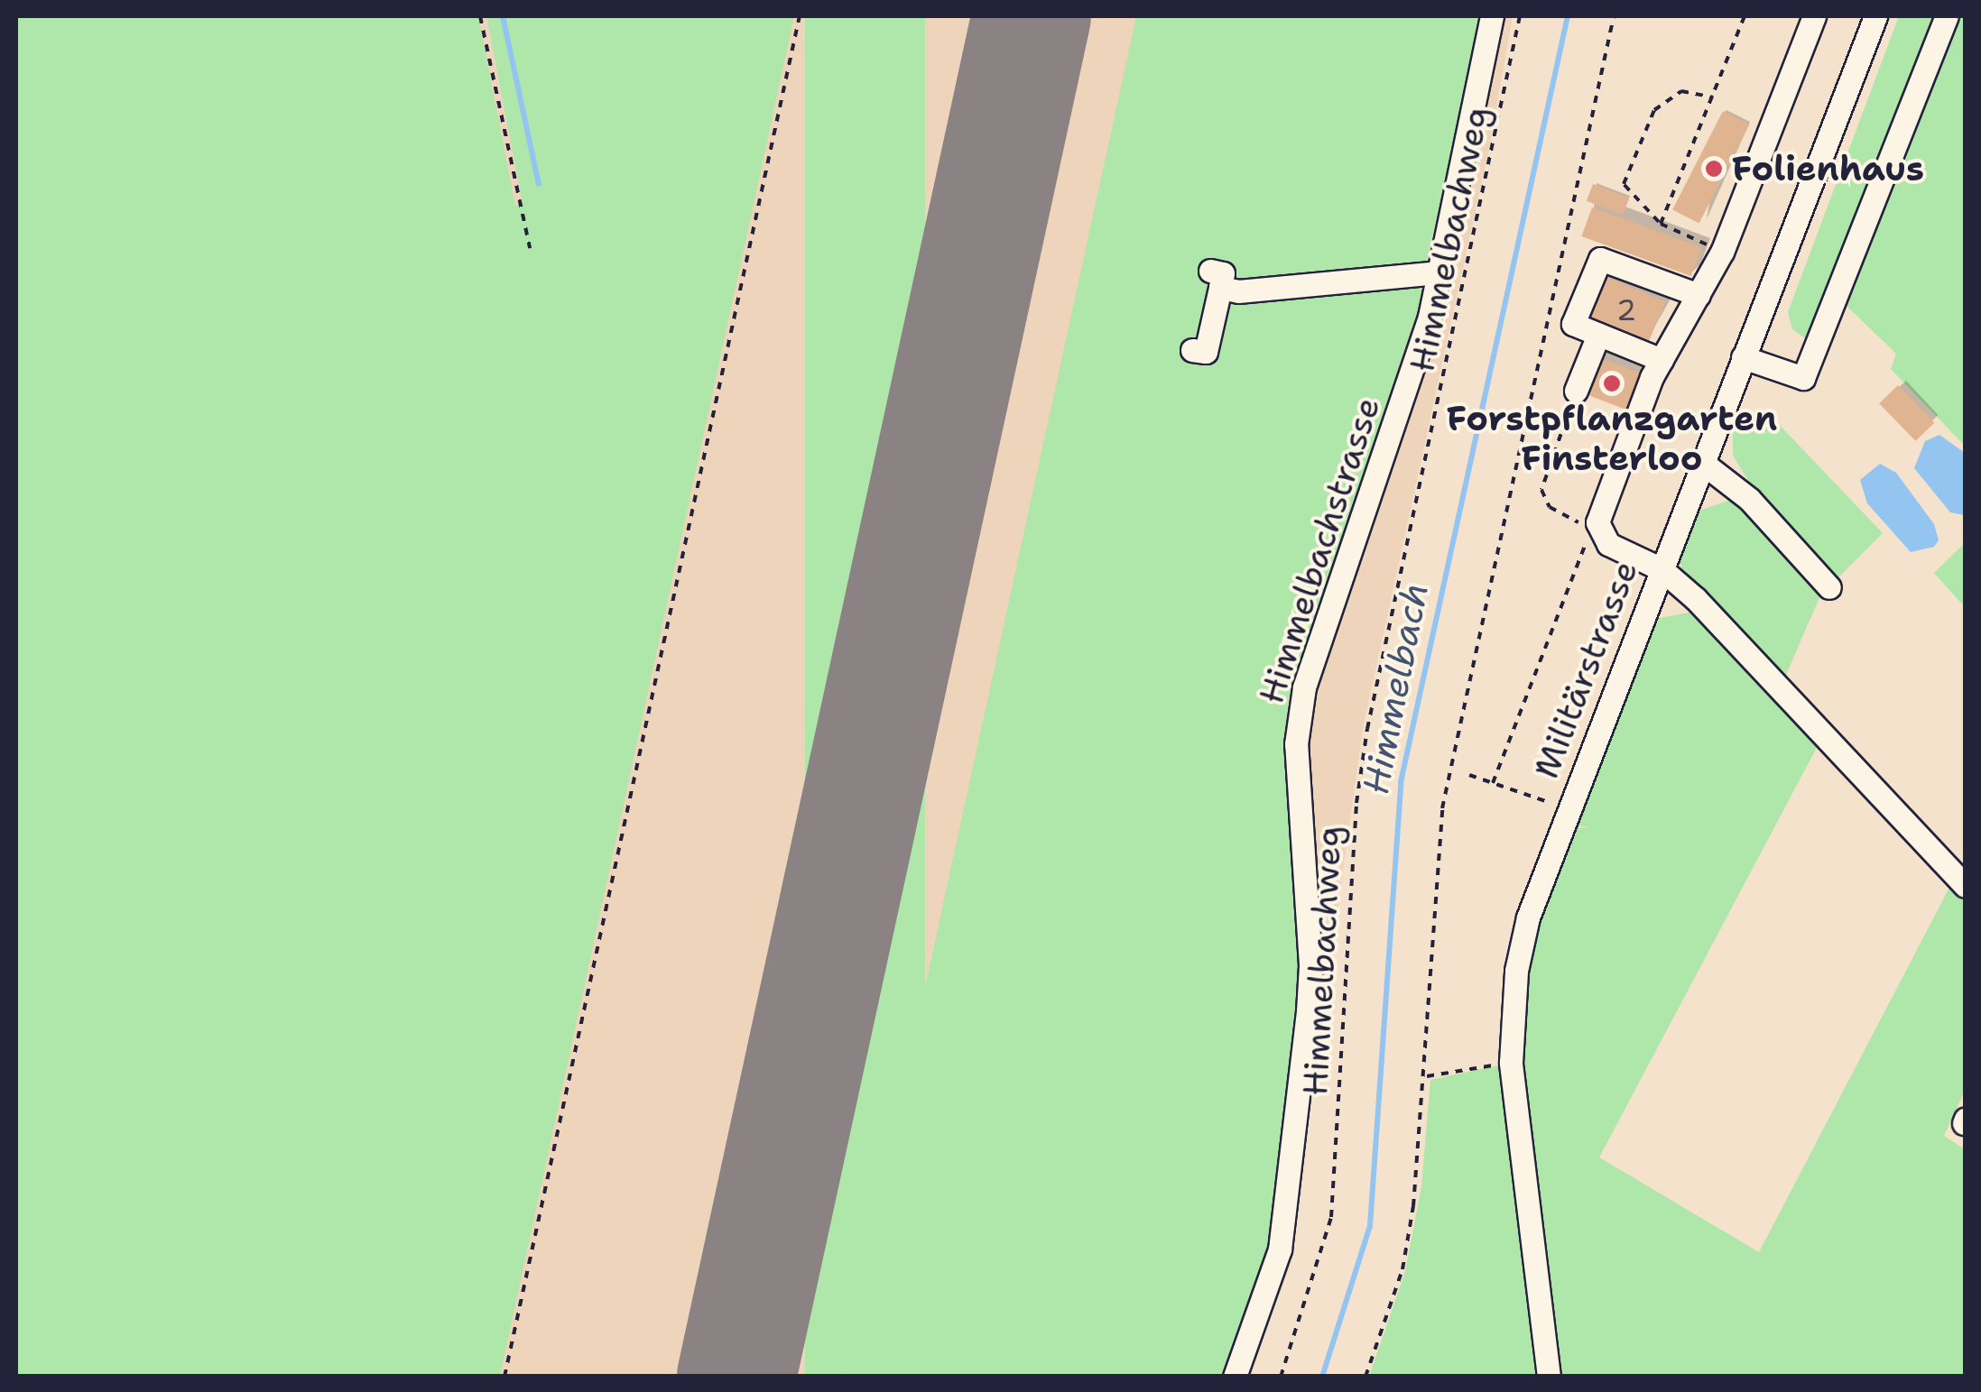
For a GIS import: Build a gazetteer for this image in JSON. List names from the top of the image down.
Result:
{
  "streets": {
    "street": ["Himmelbachstrasse", "Militärstrasse"],
    "path": ["Himmelbachweg"]
  },
  "water": ["Himmelbach"],
  "places": ["Folienhaus", "Forstpflanzgarten Finsterloo"],
  "house_numbers": ["2"]
}
